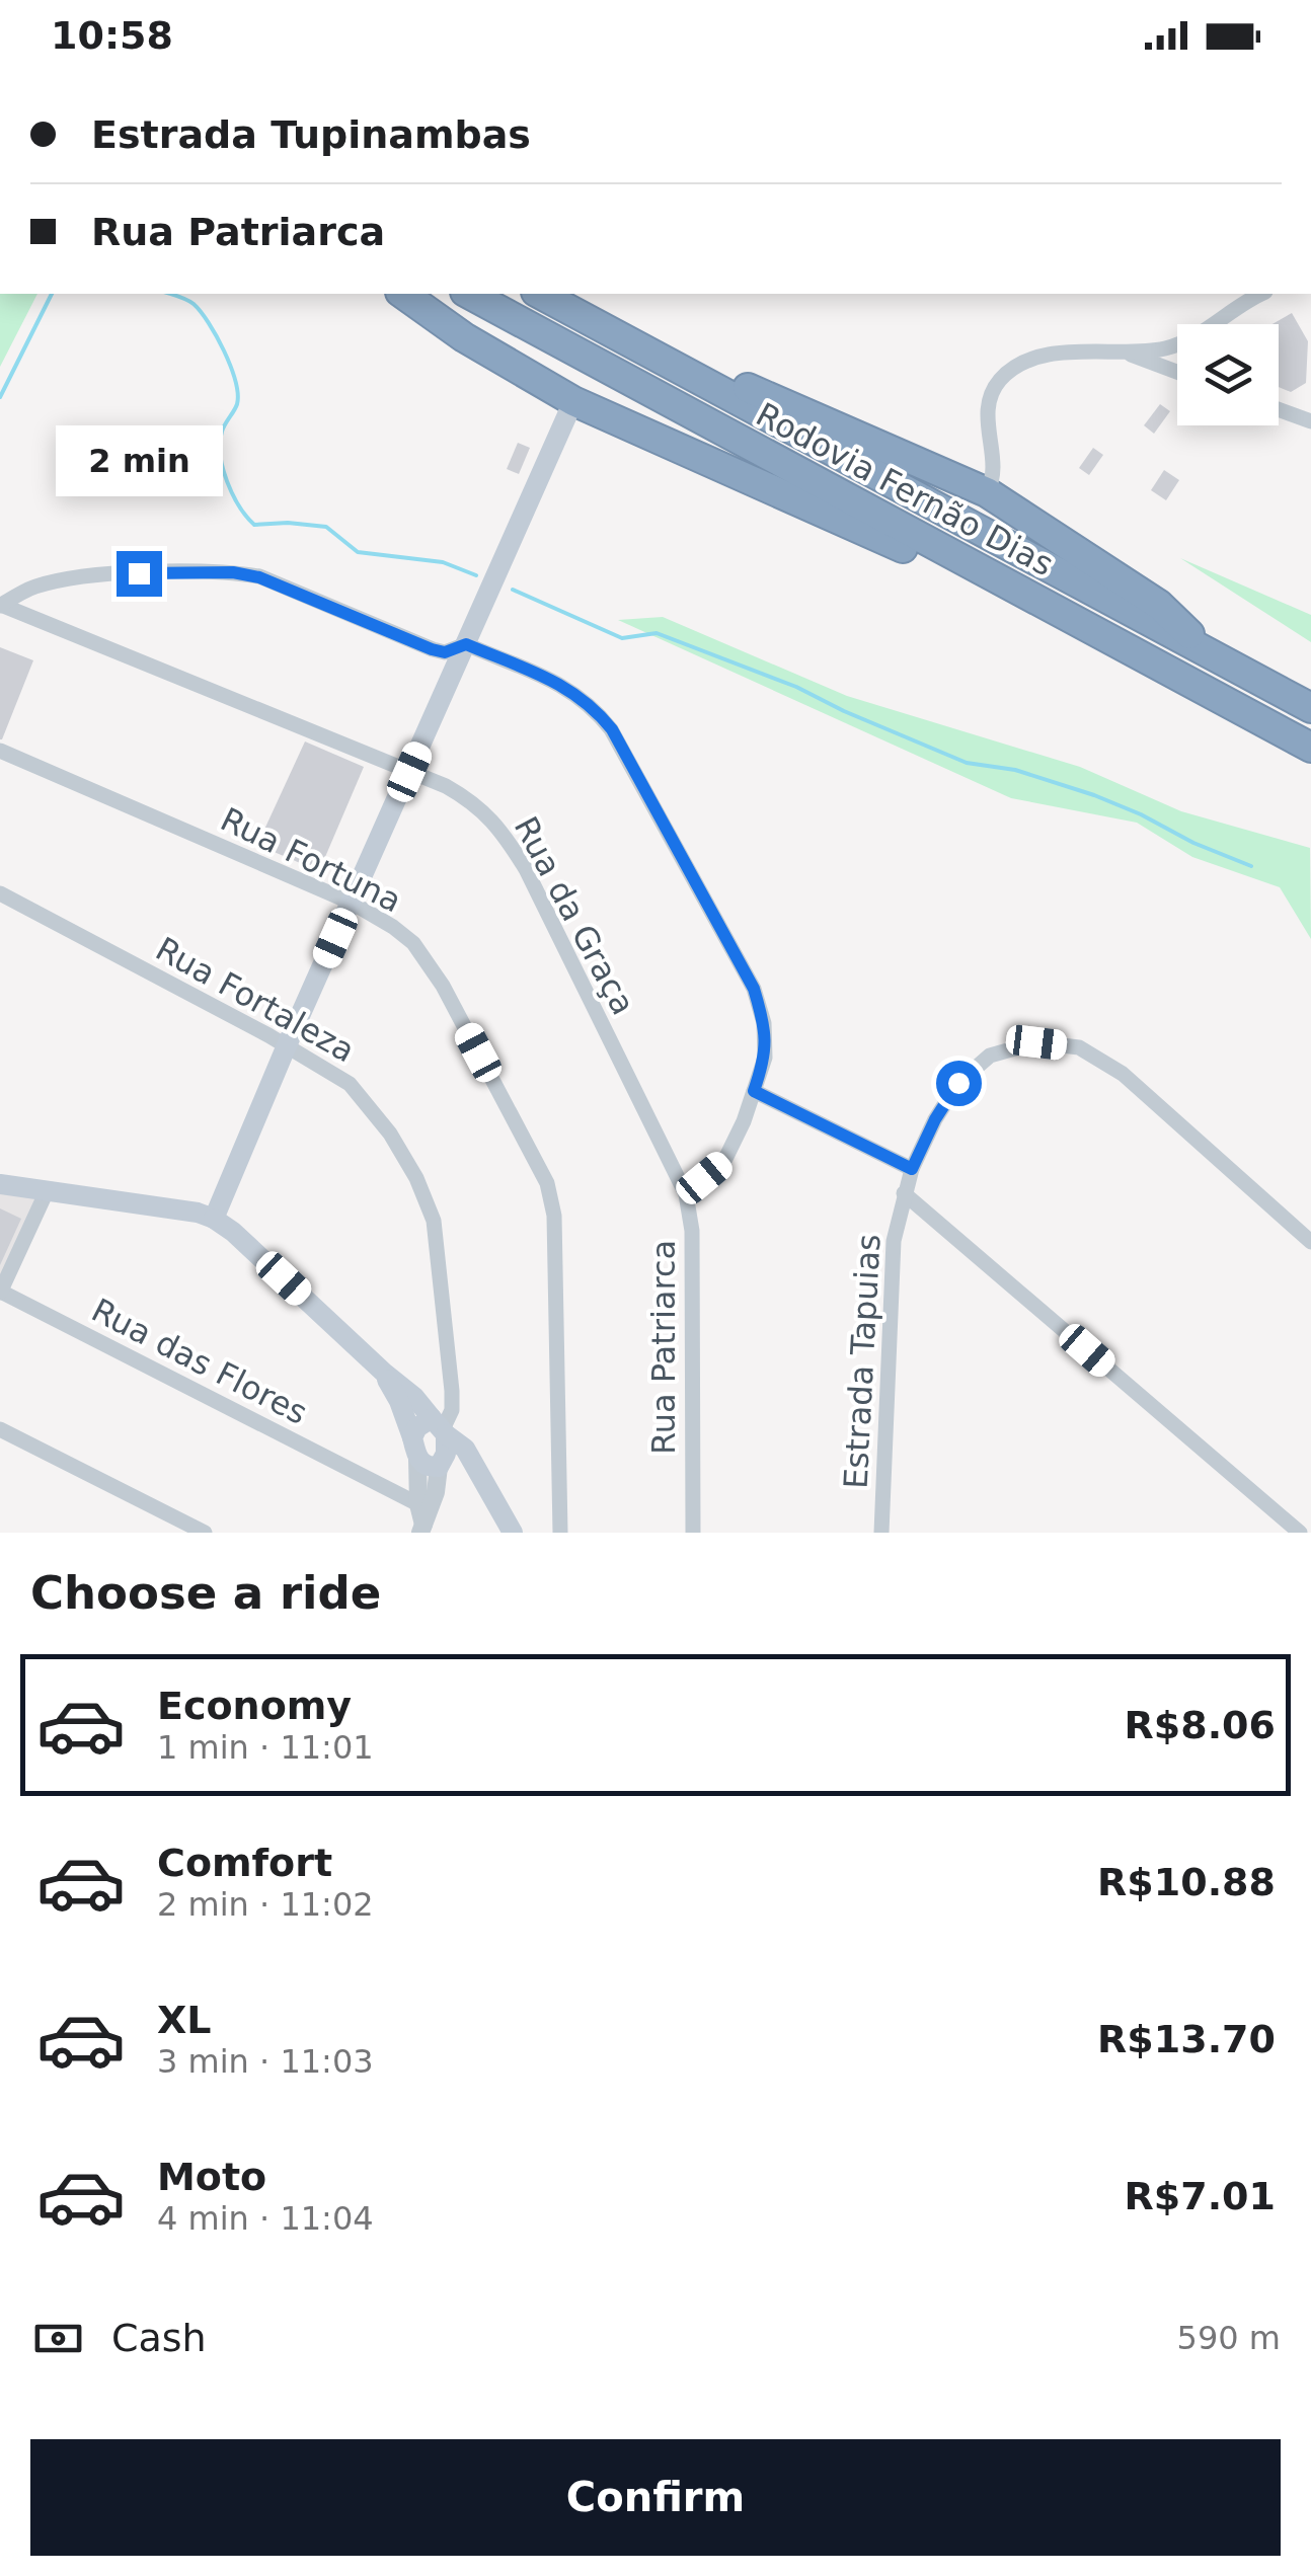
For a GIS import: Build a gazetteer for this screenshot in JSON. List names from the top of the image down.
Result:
{
  "streets": {
    "highway": ["Rodovia Fernão Dias"],
    "street": [
      "Rua Fortuna",
      "Rua da Graça",
      "Rua Fortaleza",
      "Rua Patriarca",
      "Rua das Flores",
      "Estrada Tapuias"
    ]
  },
  "crossings": [
    ["Rua da Graça", "Rua Patriarca"]
  ],
  "page": {
    "status": "10:58",
    "banner": ["Estrada Tupinambas", "Rua Patriarca"],
    "bubble": "2 min",
    "heading": "Choose a ride",
    "list": [
      {
        "name": "Economy",
        "note": "1 min · 11:01",
        "value": "R$8.06"
      },
      {
        "name": "Comfort",
        "note": "2 min · 11:02",
        "value": "R$10.88"
      },
      {
        "name": "XL",
        "note": "3 min · 11:03",
        "value": "R$13.70"
      },
      {
        "name": "Moto",
        "note": "4 min · 11:04",
        "value": "R$7.01"
      }
    ],
    "pay": ["Cash", "590 m"],
    "buttons": "Confirm"
  }
}
